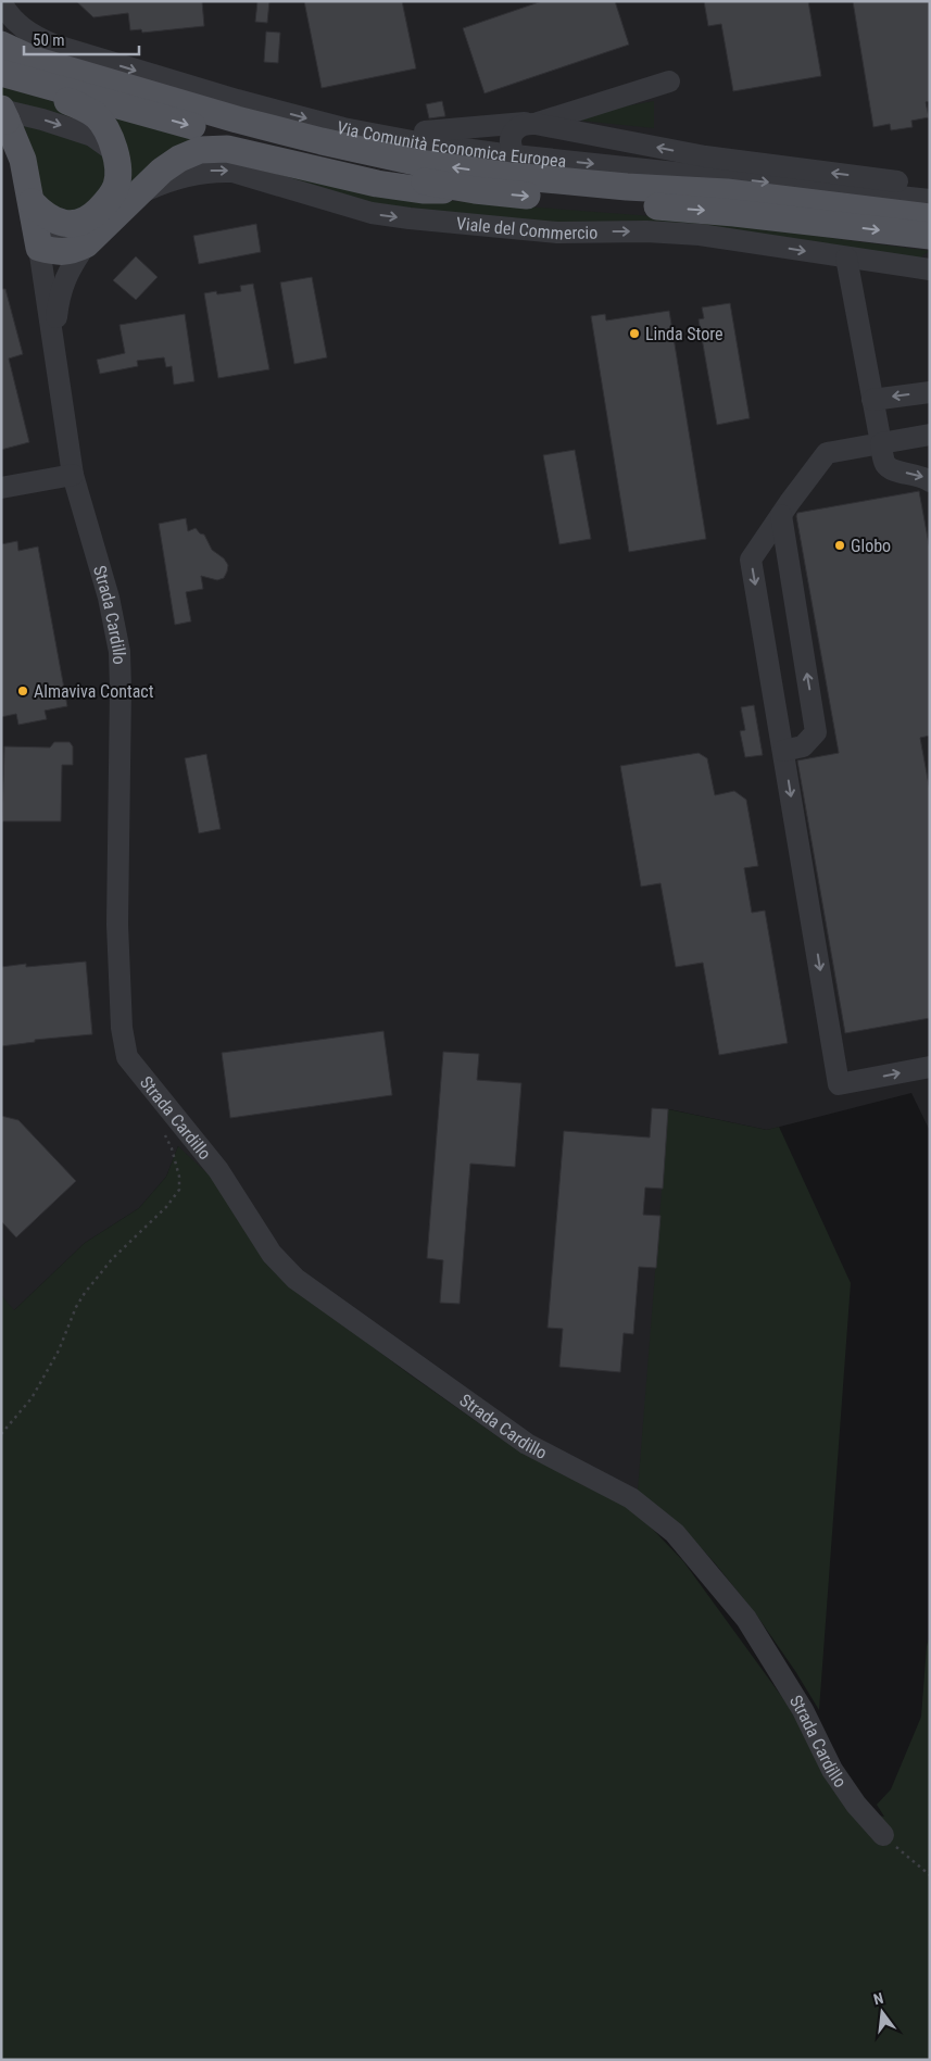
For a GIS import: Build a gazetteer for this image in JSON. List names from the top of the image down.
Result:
{
  "streets": {
    "main road": ["Strada Cardillo"],
    "street": ["Via Comunità Economica Europea", "Viale del Commercio"]
  },
  "places": ["Linda Store", "Globo", "Almaviva Contact"],
  "scale_bar": "50 m",
  "north": "top"
}
